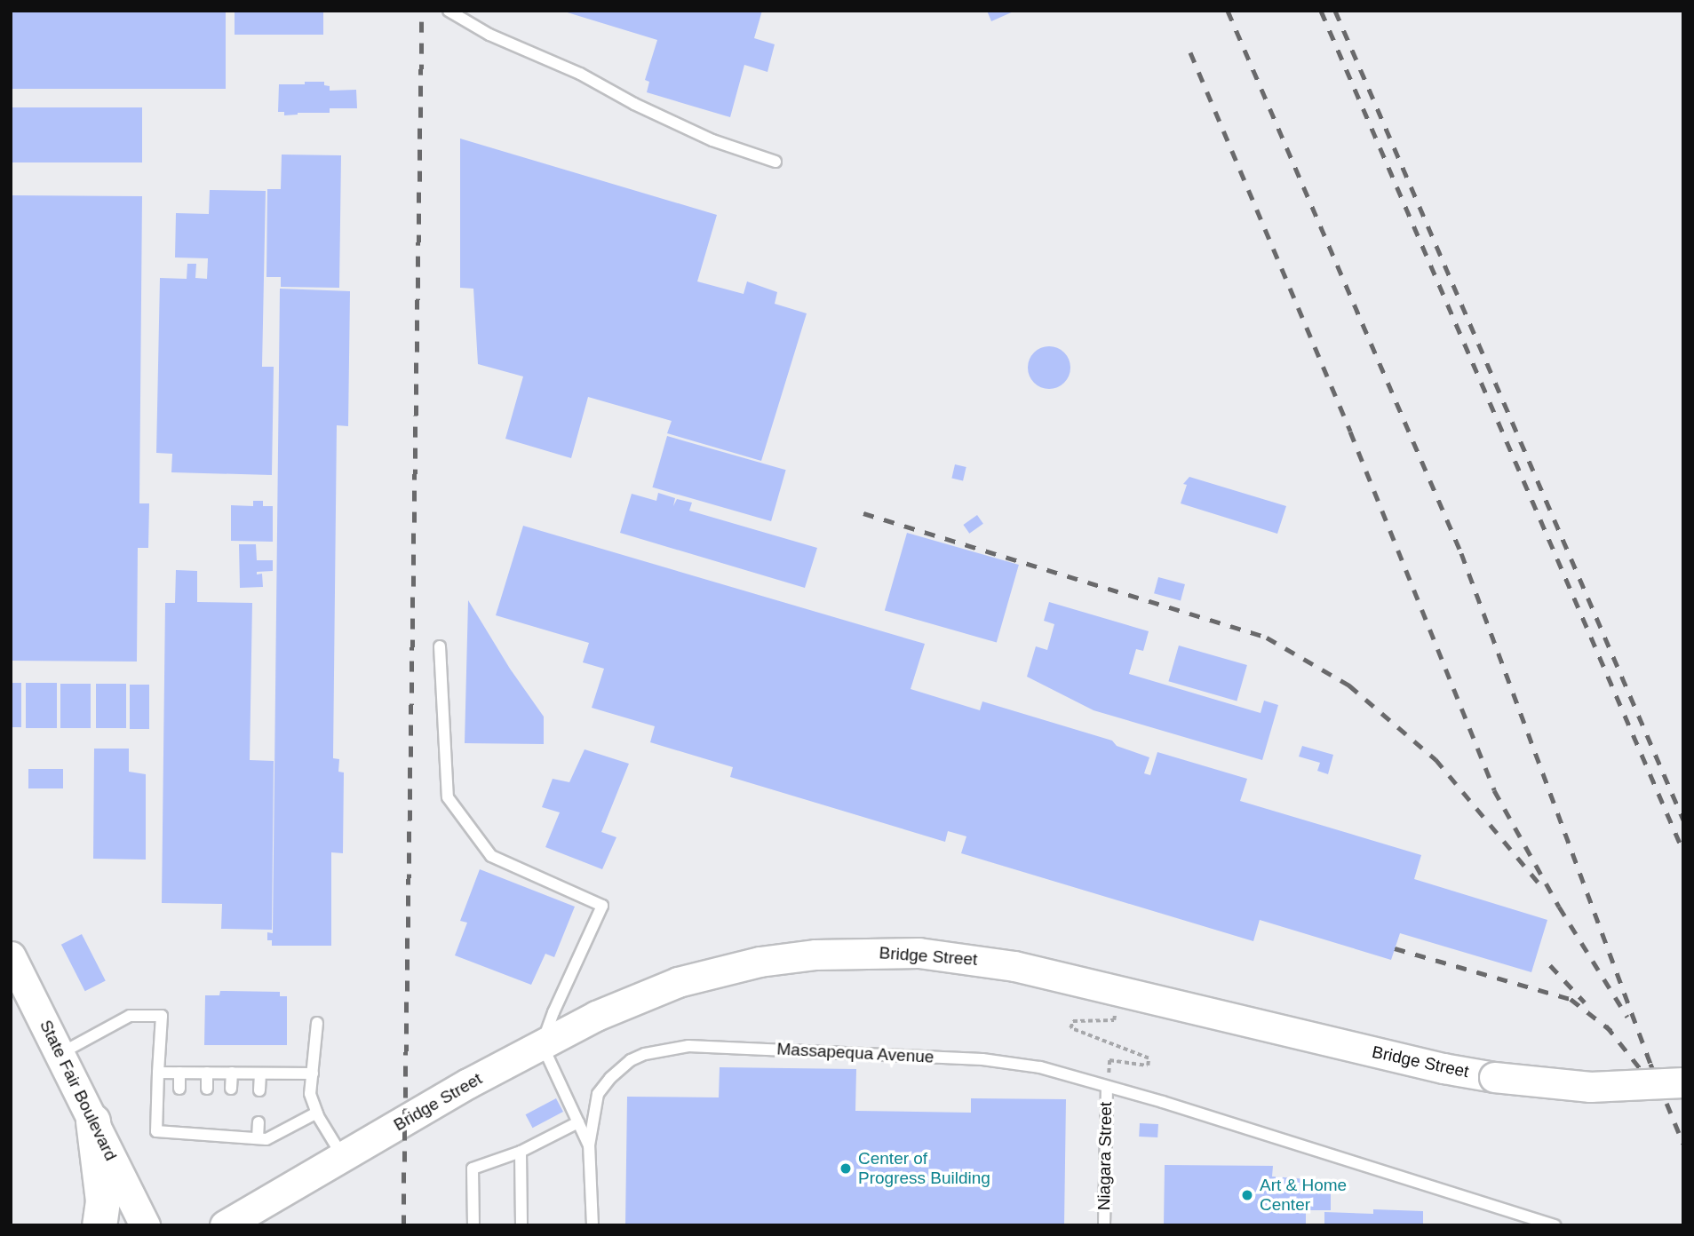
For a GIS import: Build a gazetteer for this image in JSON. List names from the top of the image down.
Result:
{
  "streets": {
    "main road": ["Bridge Street", "State Fair Boulevard"],
    "lane": ["Massapequa Avenue", "Niagara Street"]
  },
  "crossings": [
    ["Massapequa Avenue", "Niagara Street"]
  ],
  "places": ["Center of Progress Building", "Art & Home Center"]
}
